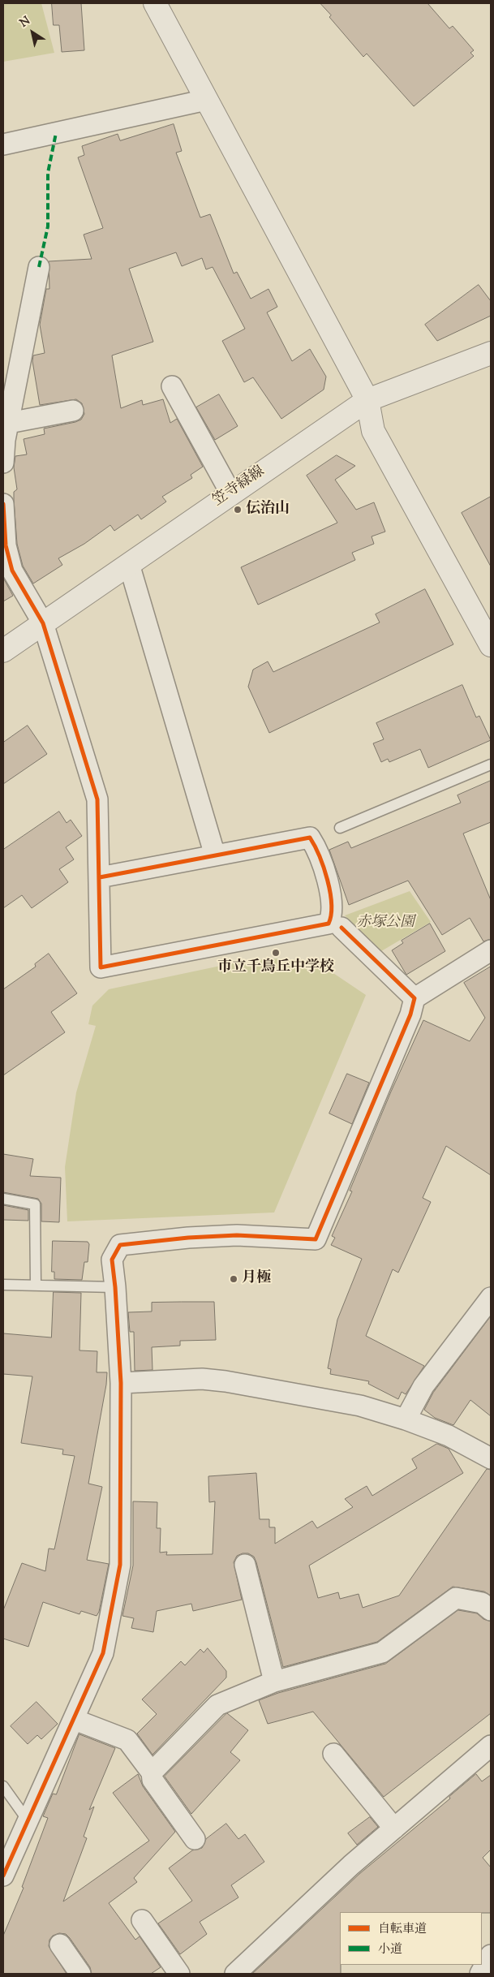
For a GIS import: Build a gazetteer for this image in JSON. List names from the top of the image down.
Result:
{
  "streets": {
    "street": ["笠寺緑線"]
  },
  "parks": ["赤塚公園"],
  "places": ["伝治山", "市立千鳥丘中学校", "月極"],
  "legend": ["自転車道", "小道"],
  "north": "top left"
}
